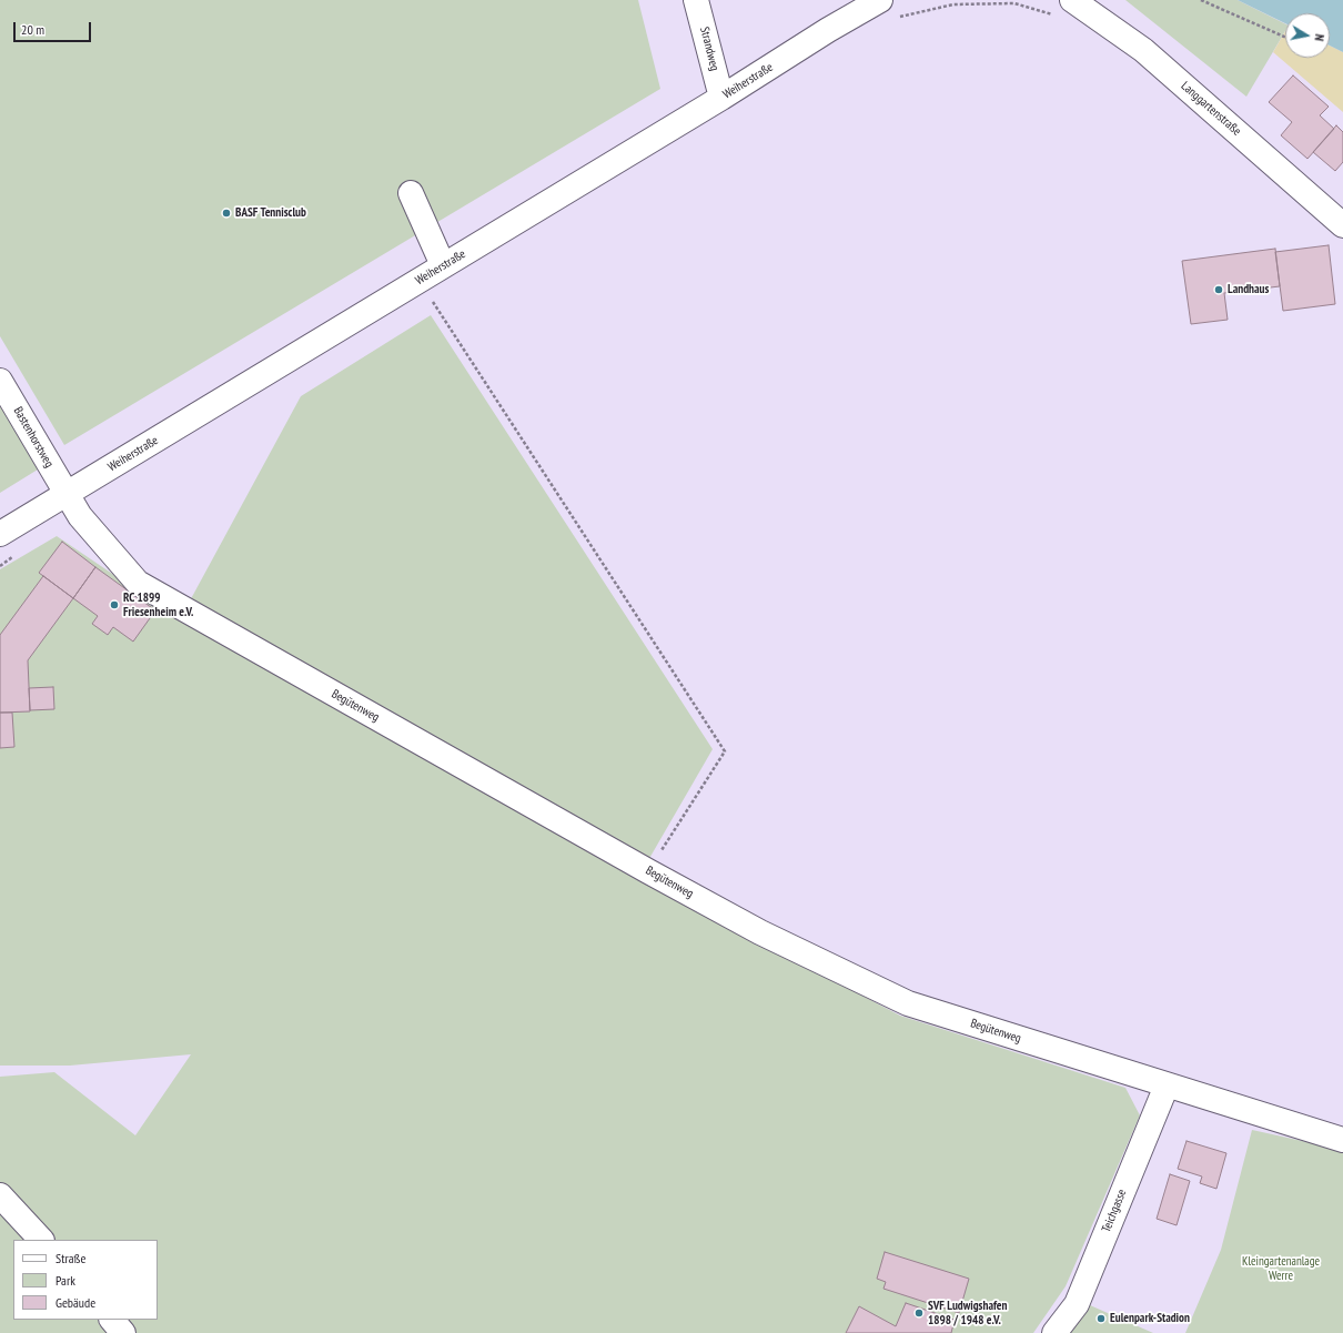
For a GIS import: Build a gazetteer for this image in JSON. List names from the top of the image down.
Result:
{
  "streets": {
    "street": [
      "Strandweg",
      "Weiherstraße",
      "Langgartenstraße",
      "Bastenhorstweg",
      "Begütenweg",
      "Teichgasse"
    ]
  },
  "crossings": [
    ["Strandweg", "Weiherstraße"],
    ["Weiherstraße", "Bastenhorstweg"],
    ["Weiherstraße", "Begütenweg"],
    ["Bastenhorstweg", "Begütenweg"],
    ["Begütenweg", "Teichgasse"]
  ],
  "parks": ["Kleingartenanlage Werre"],
  "places": [
    "BASF Tennisclub",
    "Landhaus",
    "RC 1899 Friesenheim e.V.",
    "SVF Ludwigshafen 1898 / 1948 e.V.",
    "Eulenpark-Stadion"
  ],
  "legend": ["Straße", "Park", "Gebäude"],
  "scale_bar": "20 m",
  "north": "right"
}
